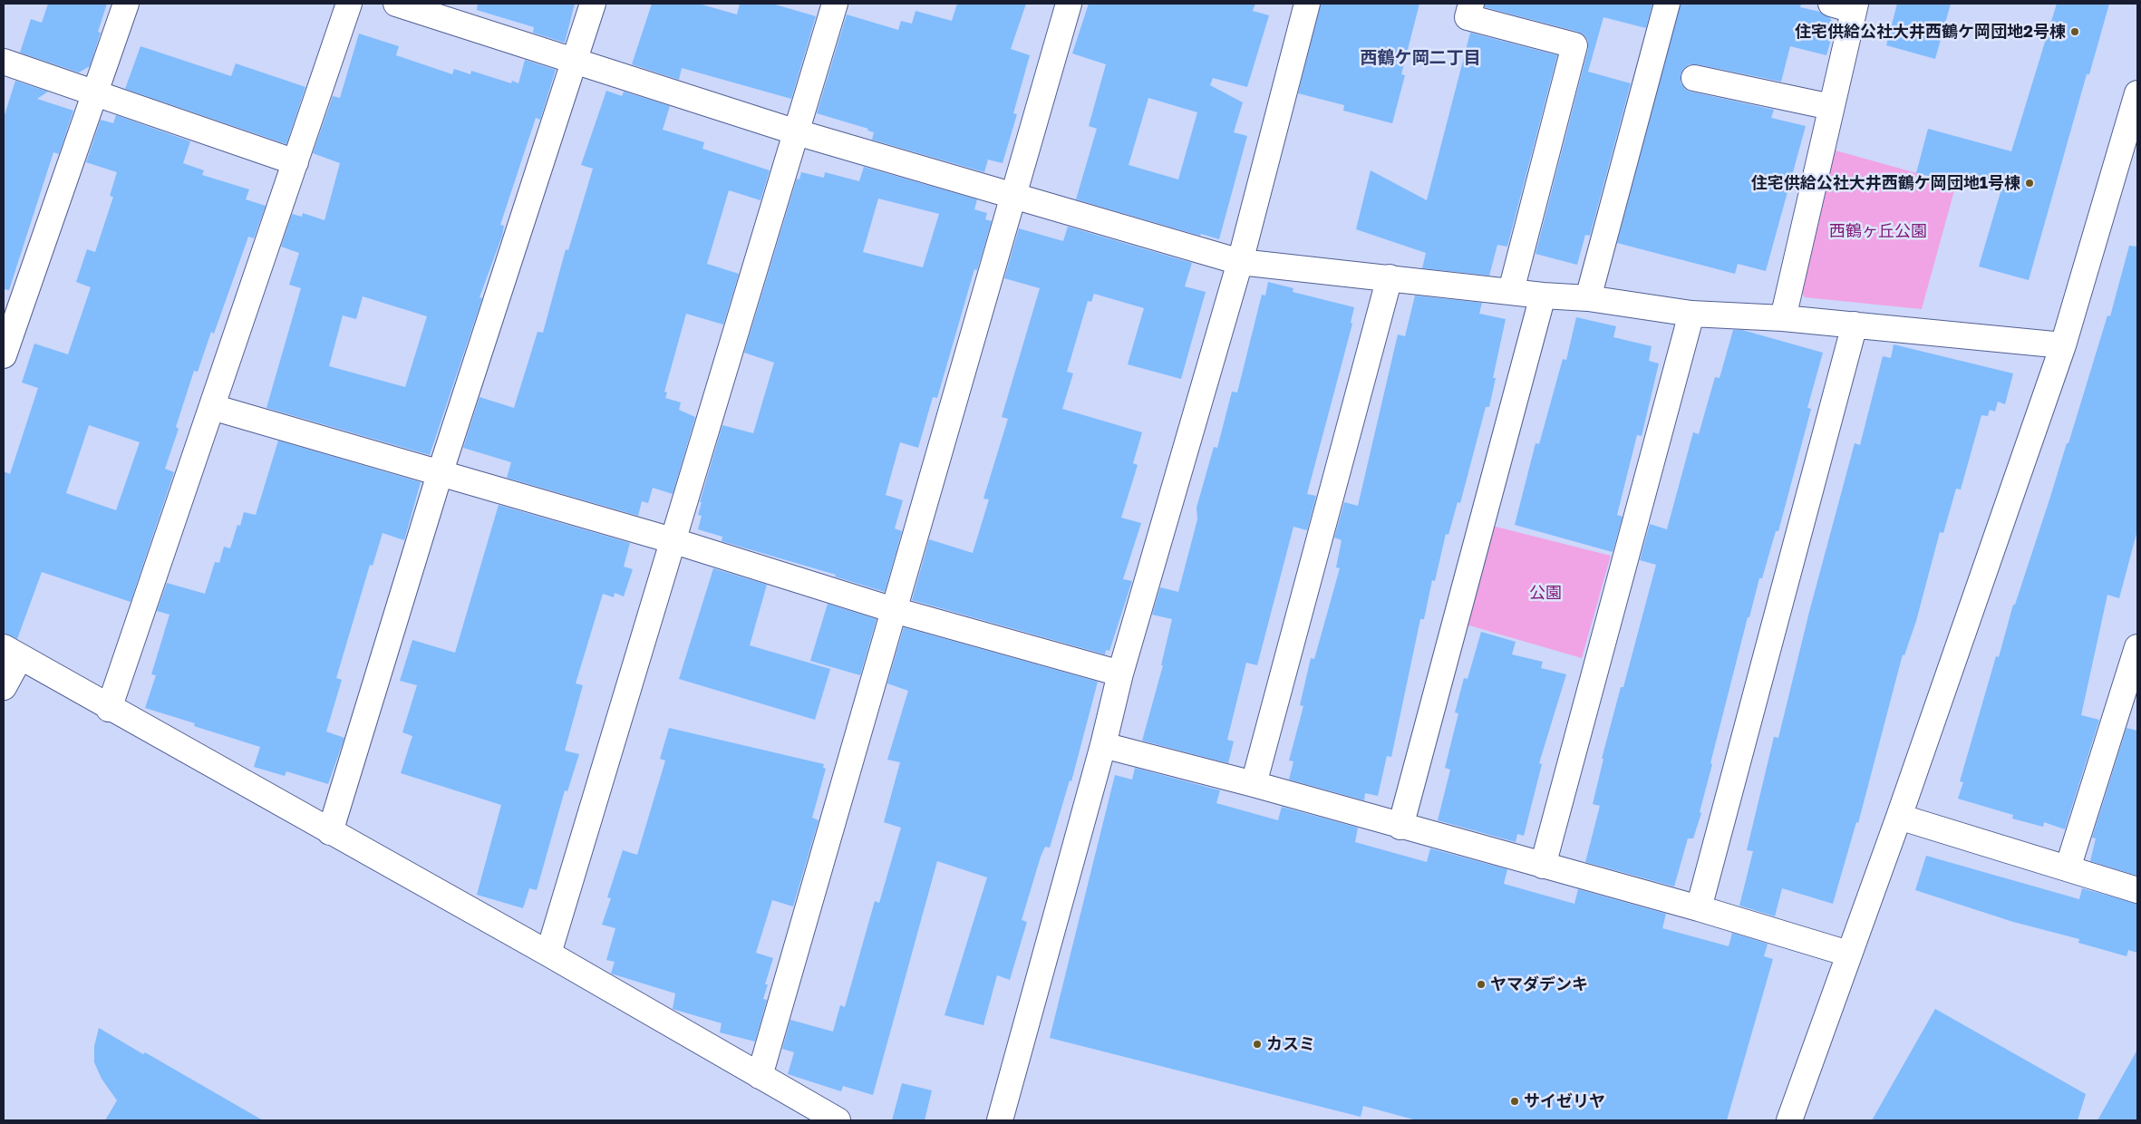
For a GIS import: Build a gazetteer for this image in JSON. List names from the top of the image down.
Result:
{
  "districts": ["西鶴ケ岡二丁目"],
  "parks": ["西鶴ヶ丘公園", "公園"],
  "places": [
    "住宅供給公社大井西鶴ケ岡団地2号棟",
    "住宅供給公社大井西鶴ケ岡団地1号棟",
    "ヤマダデンキ",
    "カスミ",
    "サイゼリヤ"
  ]
}
